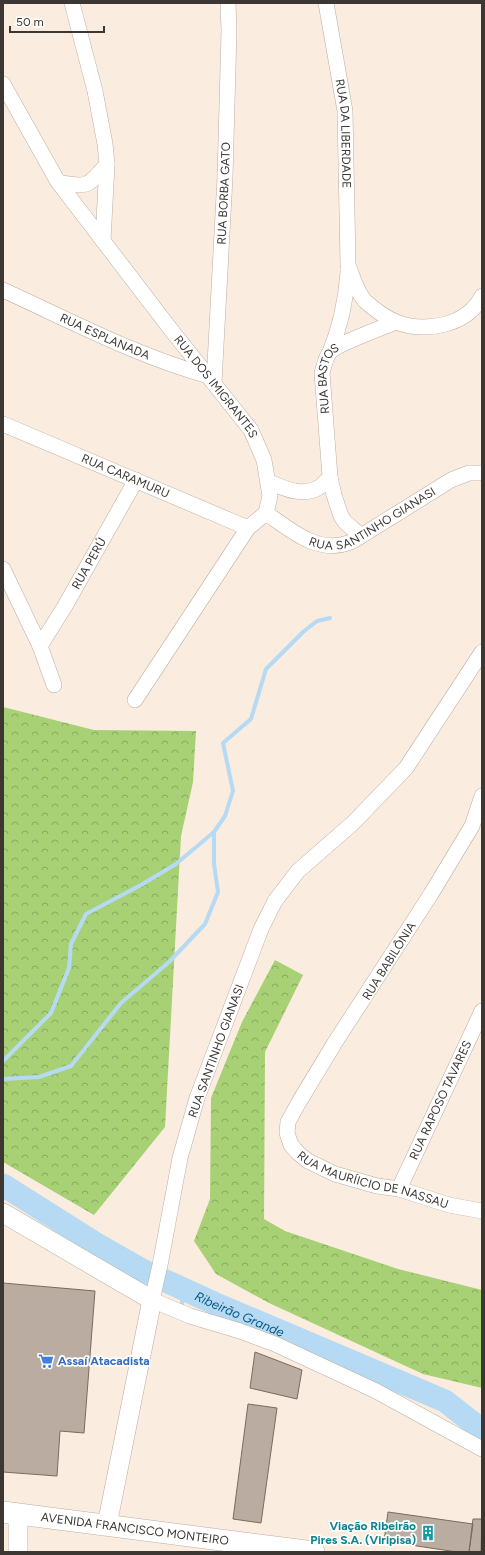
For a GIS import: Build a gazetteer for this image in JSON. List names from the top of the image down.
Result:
{
  "streets": {
    "main road": ["AVENIDA FRANCISCO MONTEIRO"],
    "street": [
      "RUA DA LIBERDADE",
      "RUA BORBA GATO",
      "RUA ESPLANADA",
      "RUA BASTOS",
      "RUA DOS IMIGRANTES",
      "RUA CARAMURU",
      "RUA SANTINHO GIANASI",
      "RUA PERÚ",
      "RUA BABILÔNIA",
      "RUA RAPOSO TAVARES",
      "RUA MAURÍICIO DE NASSAU"
    ]
  },
  "crossings": [
    ["RUA DA LIBERDADE", "RUA BASTOS"],
    ["RUA BORBA GATO", "RUA ESPLANADA"],
    ["RUA BORBA GATO", "RUA DOS IMIGRANTES"],
    ["RUA ESPLANADA", "RUA DOS IMIGRANTES"],
    ["RUA BASTOS", "RUA SANTINHO GIANASI"],
    ["RUA DOS IMIGRANTES", "RUA SANTINHO GIANASI"],
    ["RUA CARAMURU", "RUA PERÚ"],
    ["RUA SANTINHO GIANASI", "AVENIDA FRANCISCO MONTEIRO"],
    ["RUA BABILÔNIA", "RUA MAURÍICIO DE NASSAU"],
    ["RUA RAPOSO TAVARES", "RUA MAURÍICIO DE NASSAU"]
  ],
  "water": ["Ribeirão Grande"],
  "places": {
    "supermarket": ["Assaí Atacadista"],
    "building": ["Viação Ribeirão Pires S.A. (Viripisa)"]
  },
  "scale_bar": "50 m"
}
